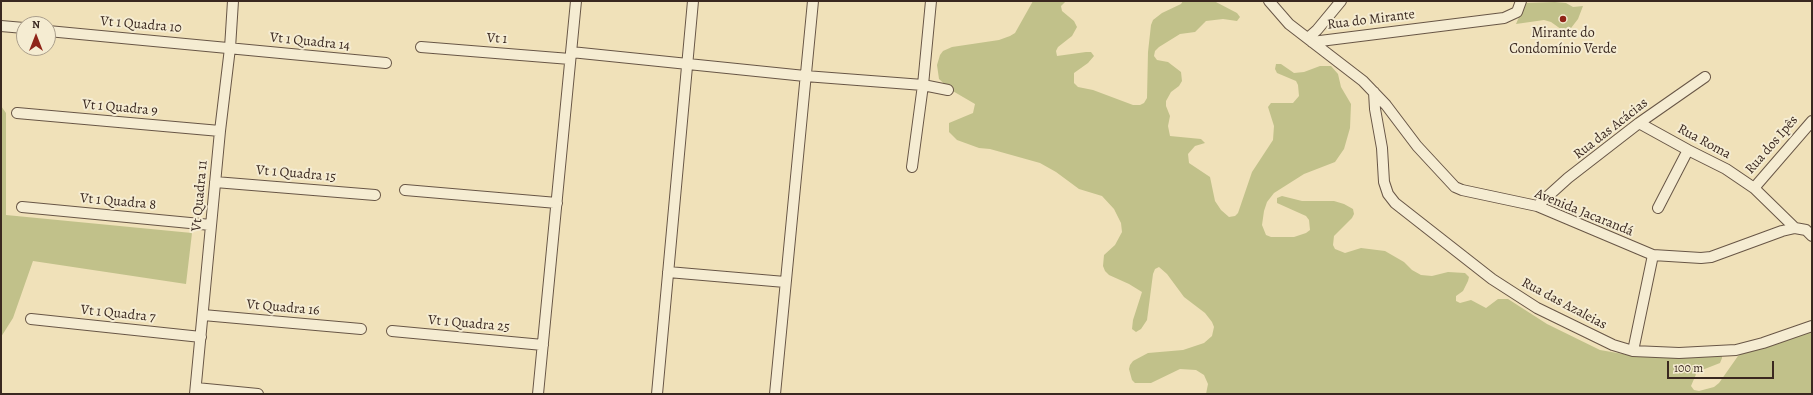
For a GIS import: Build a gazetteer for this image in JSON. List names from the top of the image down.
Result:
{
  "streets": {
    "street": [
      "Rua do Mirante",
      "Vt 1 Quadra 10",
      "Vt 1",
      "Vt 1 Quadra 14",
      "Vt 1 Quadra 9",
      "Rua das Acácias",
      "Rua Roma",
      "Rua dos Ipês",
      "Vt 1 Quadra 15",
      "Vt Quadra 11",
      "Vt 1 Quadra 8",
      "Avenida Jacarandá",
      "Rua das Azaleias",
      "Vt Quadra 16",
      "Vt 1 Quadra 7",
      "Vt 1 Quadra 25"
    ]
  },
  "crossings": [
    ["Rua do Mirante", "Avenida Jacarandá"],
    ["Vt 1 Quadra 10", "Vt 1 Quadra 14"],
    ["Vt 1 Quadra 10", "Vt Quadra 11"],
    ["Vt 1 Quadra 14", "Vt Quadra 11"],
    ["Vt 1 Quadra 9", "Vt Quadra 11"],
    ["Rua das Acácias", "Rua Roma"],
    ["Rua das Acácias", "Avenida Jacarandá"],
    ["Rua Roma", "Rua dos Ipês"],
    ["Rua Roma", "Avenida Jacarandá"],
    ["Vt 1 Quadra 15", "Vt Quadra 11"],
    ["Vt Quadra 11", "Vt 1 Quadra 8"],
    ["Vt Quadra 11", "Vt Quadra 16"],
    ["Vt Quadra 11", "Vt 1 Quadra 7"],
    ["Avenida Jacarandá", "Rua das Azaleias"]
  ],
  "places": ["Mirante do Condomínio Verde"],
  "scale_bar": "100 m",
  "north": "top"
}
